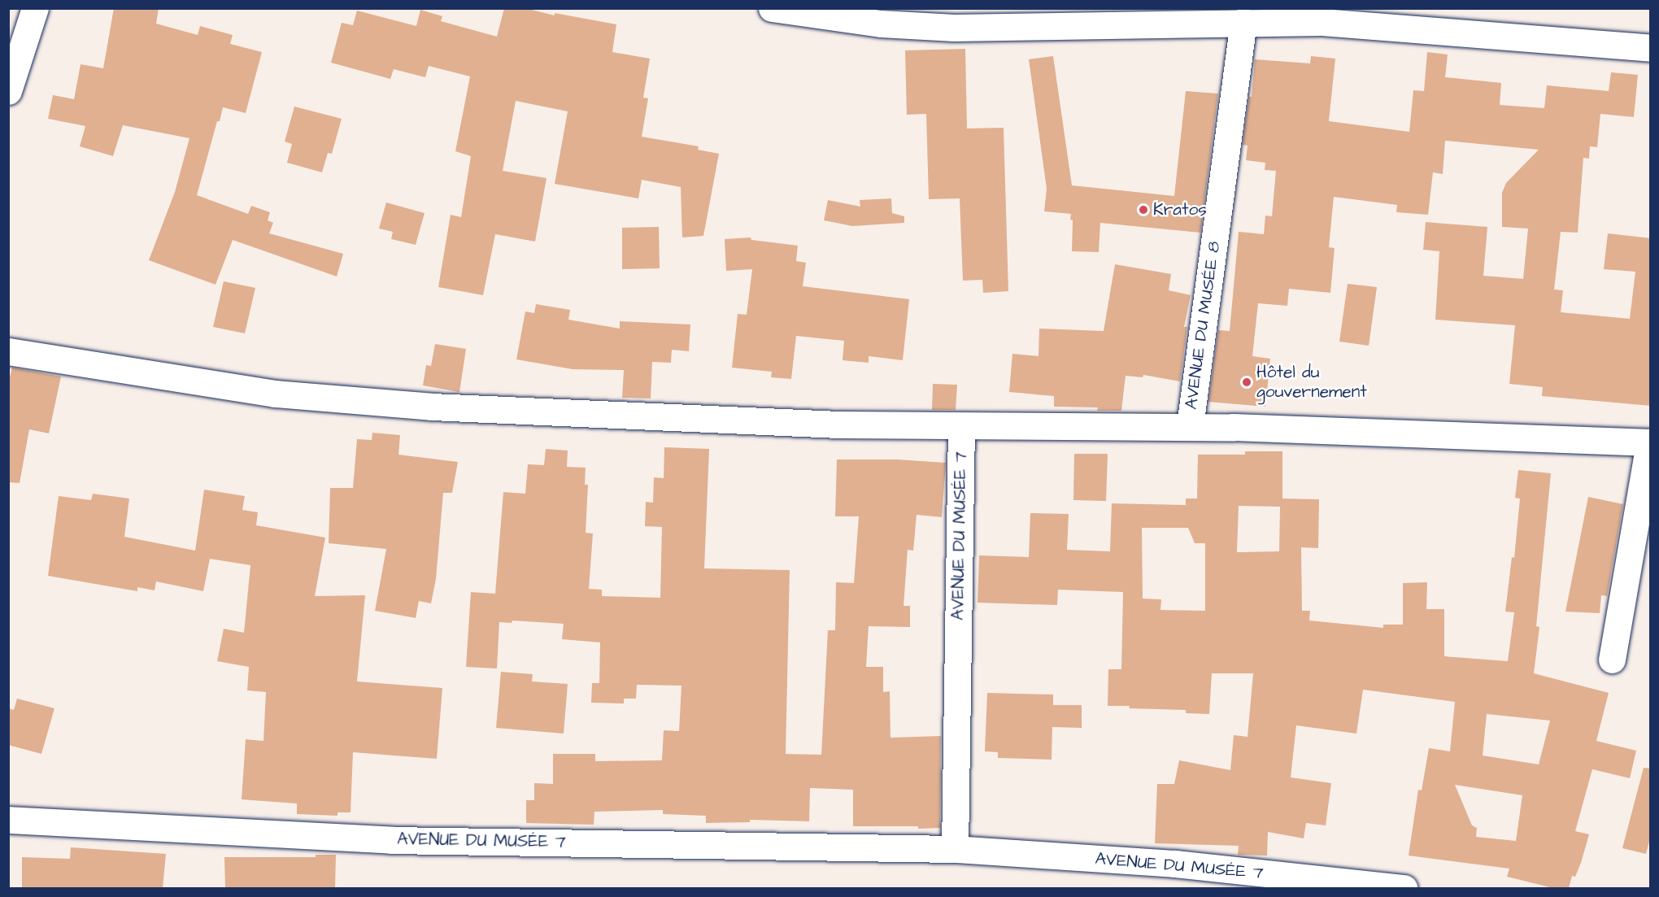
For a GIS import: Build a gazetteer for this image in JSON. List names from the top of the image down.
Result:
{
  "streets": {
    "street": ["AVENUE DU MUSÉE 8", "AVENUE DU MUSÉE 7"]
  },
  "places": ["Kratos", "Hôtel du gouvernement"]
}
